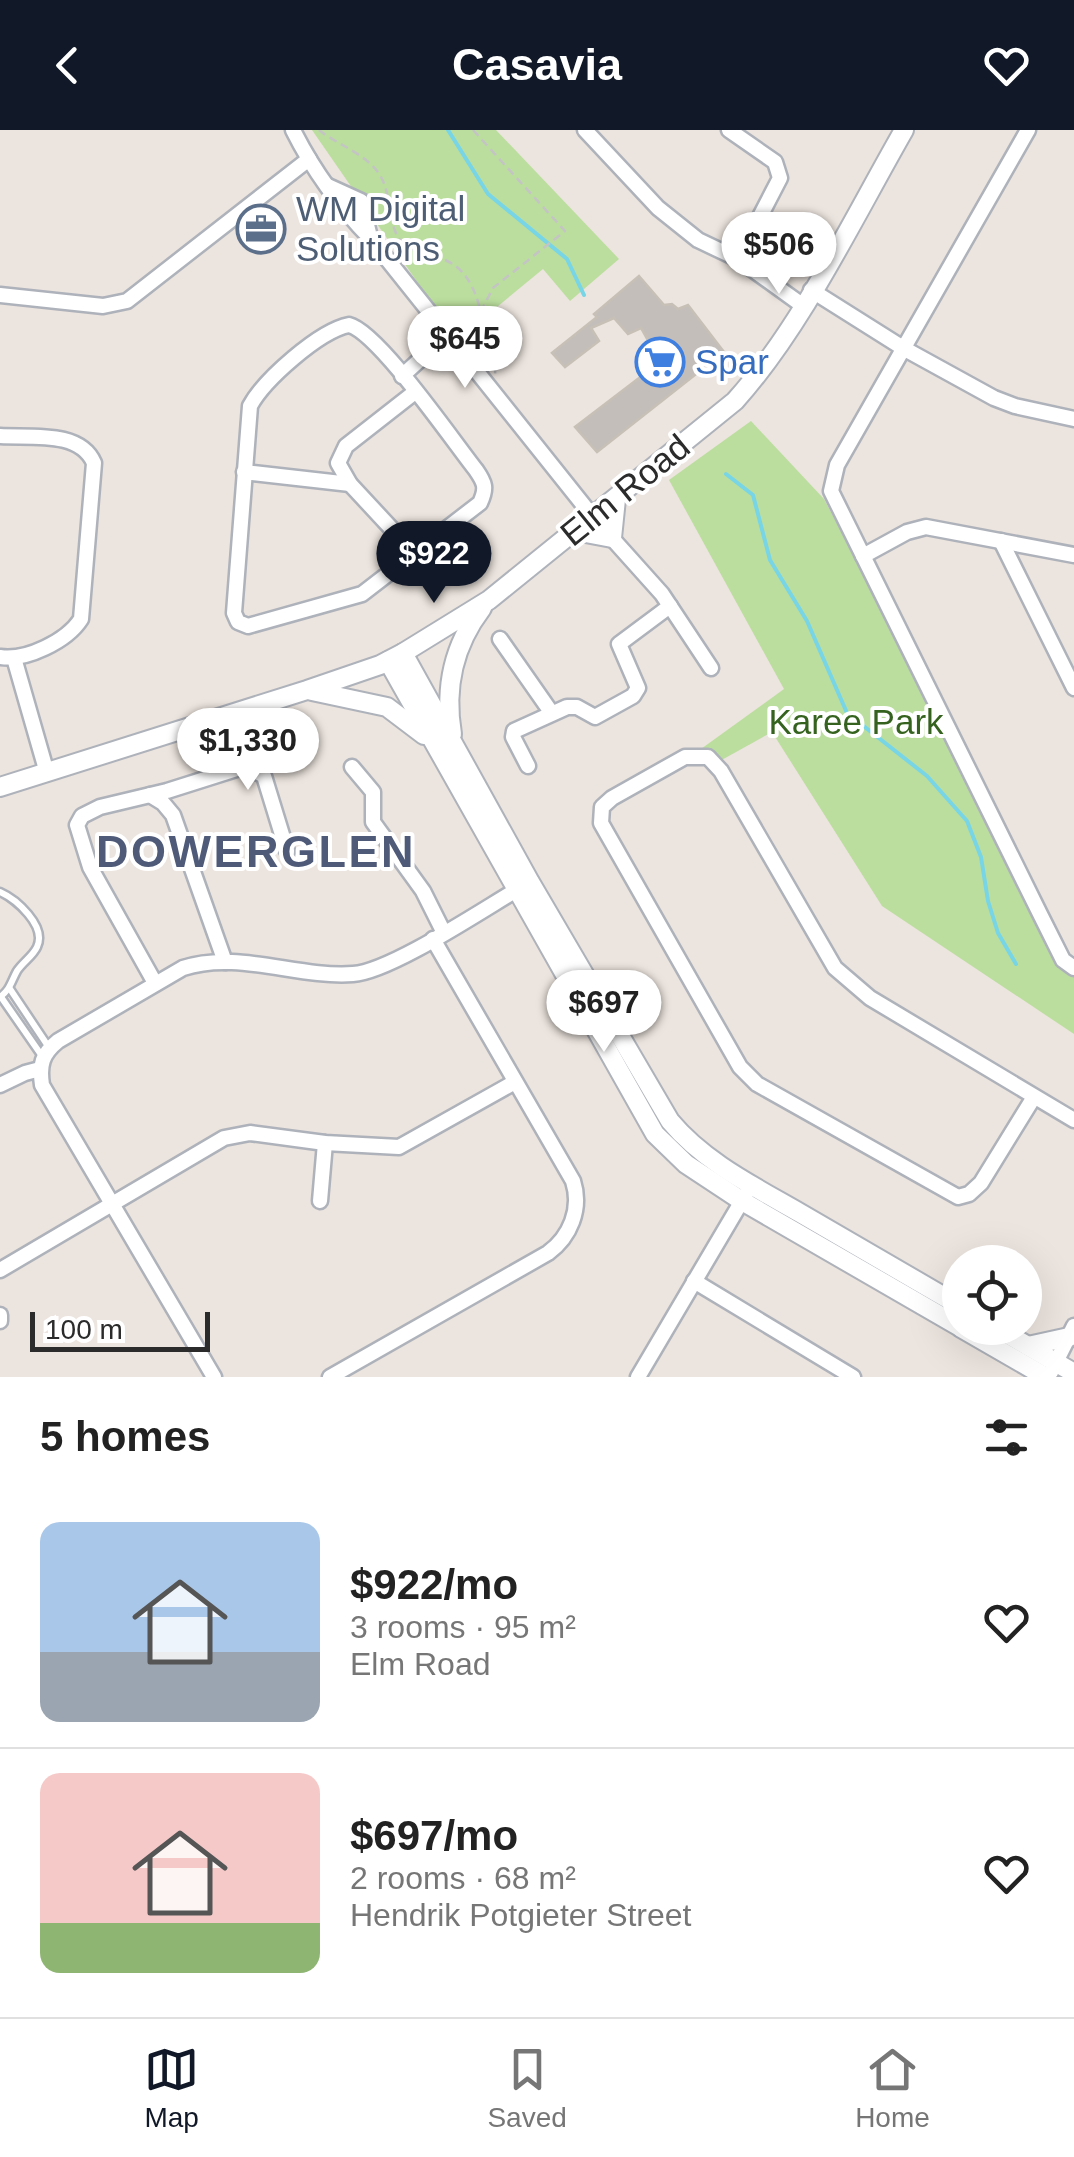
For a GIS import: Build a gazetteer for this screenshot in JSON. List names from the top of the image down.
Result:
{
  "streets": {
    "street": ["Elm Road"]
  },
  "districts": ["DOWERGLEN"],
  "parks": ["Karee Park"],
  "places": {
    "office": ["WM Digital Solutions"],
    "supermarket": ["Spar"]
  },
  "scale_bar": "100 m",
  "page": {
    "header": "Casavia",
    "price": [
      "$506",
      "$645",
      "$922",
      "$1,330",
      "$697"
    ],
    "scale": "100 m",
    "heading": "5 homes",
    "list": [
      {
        "name": "$922/mo",
        "note": "3 rooms · 95 m² · Elm Road"
      },
      {
        "name": "$697/mo",
        "note": "2 rooms · 68 m² · Hendrik Potgieter Street"
      }
    ],
    "tabs": ["Map", "Saved", "Home"]
  }
}
